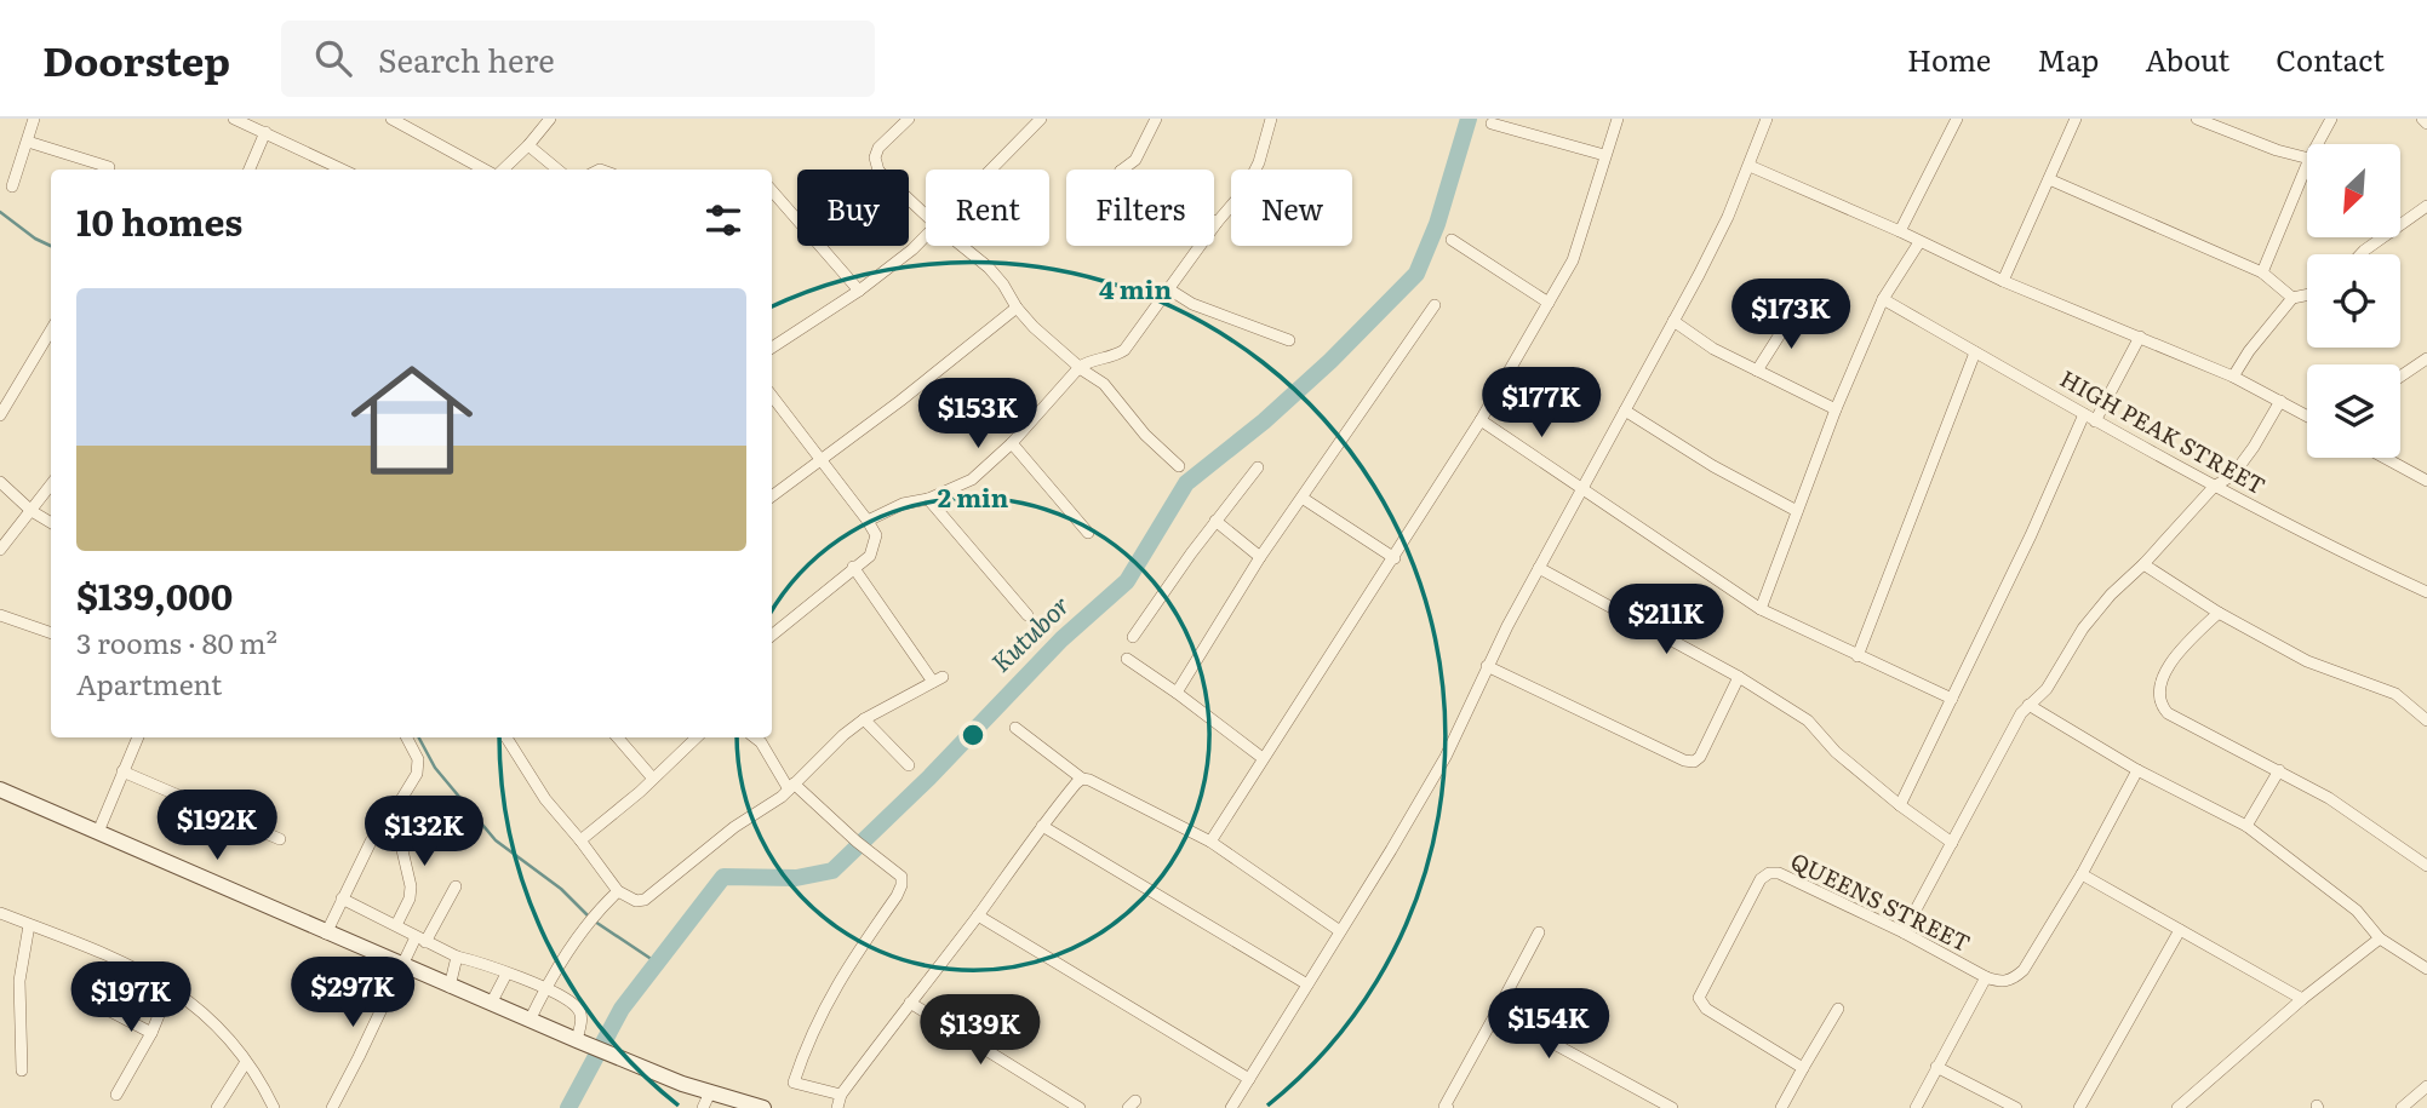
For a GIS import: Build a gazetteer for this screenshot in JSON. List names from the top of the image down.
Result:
{
  "streets": {
    "street": ["HIGH PEAK STREET", "QUEENS STREET"]
  },
  "water": ["Kutubor"],
  "north": "bottom left",
  "page": {
    "header": "Doorstep",
    "search": "Search here",
    "nav": [
      "Home",
      "Map",
      "About",
      "Contact"
    ],
    "chip": [
      "Buy",
      "Rent",
      "Filters",
      "New"
    ],
    "heading": "10 homes",
    "list": [
      {
        "name": "$139,000",
        "note": "3 rooms · 80 m² · Apartment"
      }
    ],
    "price": [
      "$173K",
      "$177K",
      "$153K",
      "$211K",
      "$192K",
      "$132K",
      "$297K",
      "$197K",
      "$154K",
      "$139K"
    ]
  },
  "rings": ["4 min", "2 min"]
}
